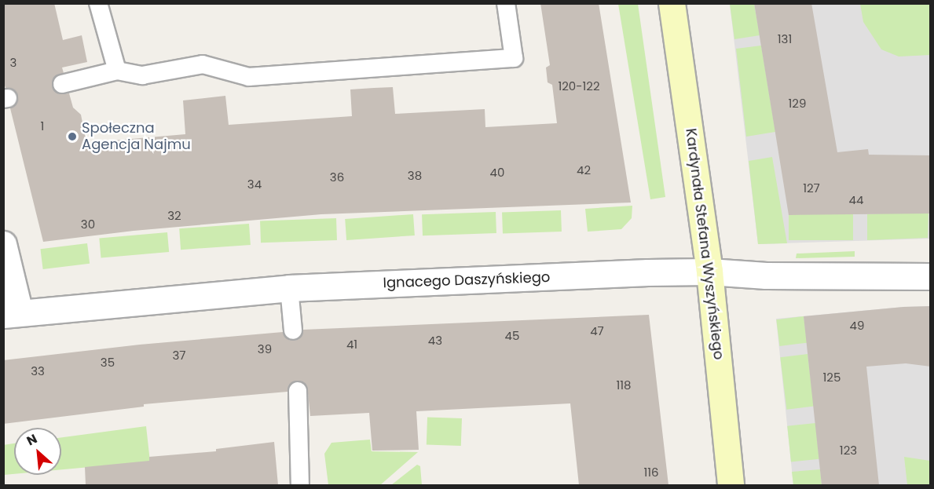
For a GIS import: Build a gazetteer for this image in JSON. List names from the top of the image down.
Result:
{
  "streets": {
    "main road": ["Kardynała Stefana Wyszyńskiego"],
    "street": ["Ignacego Daszyńskiego"]
  },
  "crossings": [
    ["Kardynała Stefana Wyszyńskiego", "Ignacego Daszyńskiego"]
  ],
  "places": ["Społeczna Agencja Najmu"],
  "house_numbers": [
    "131",
    "3",
    "120-122",
    "129",
    "1",
    "42",
    "40",
    "38",
    "36",
    "34",
    "127",
    "44",
    "32",
    "30",
    "49",
    "47",
    "45",
    "43",
    "41",
    "39",
    "37",
    "35",
    "33",
    "125",
    "118",
    "123",
    "116"
  ],
  "north": "top left"
}
